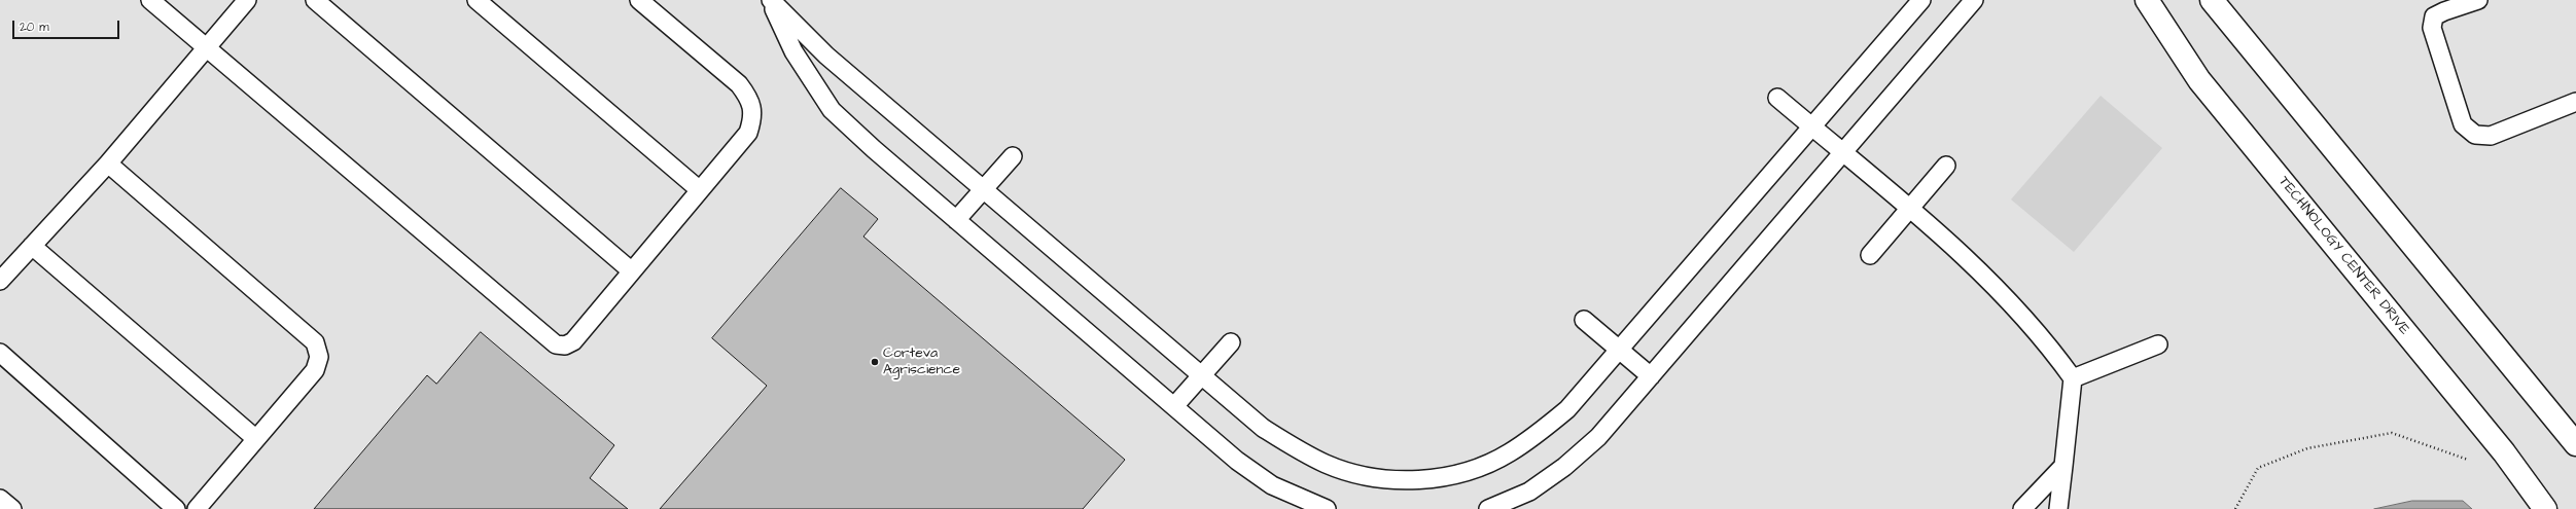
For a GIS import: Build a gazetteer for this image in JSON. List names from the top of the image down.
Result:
{
  "streets": {
    "street": ["TECHNOLOGY CENTER DRIVE"]
  },
  "places": ["Corteva Agriscience"],
  "scale_bar": "20 m"
}
